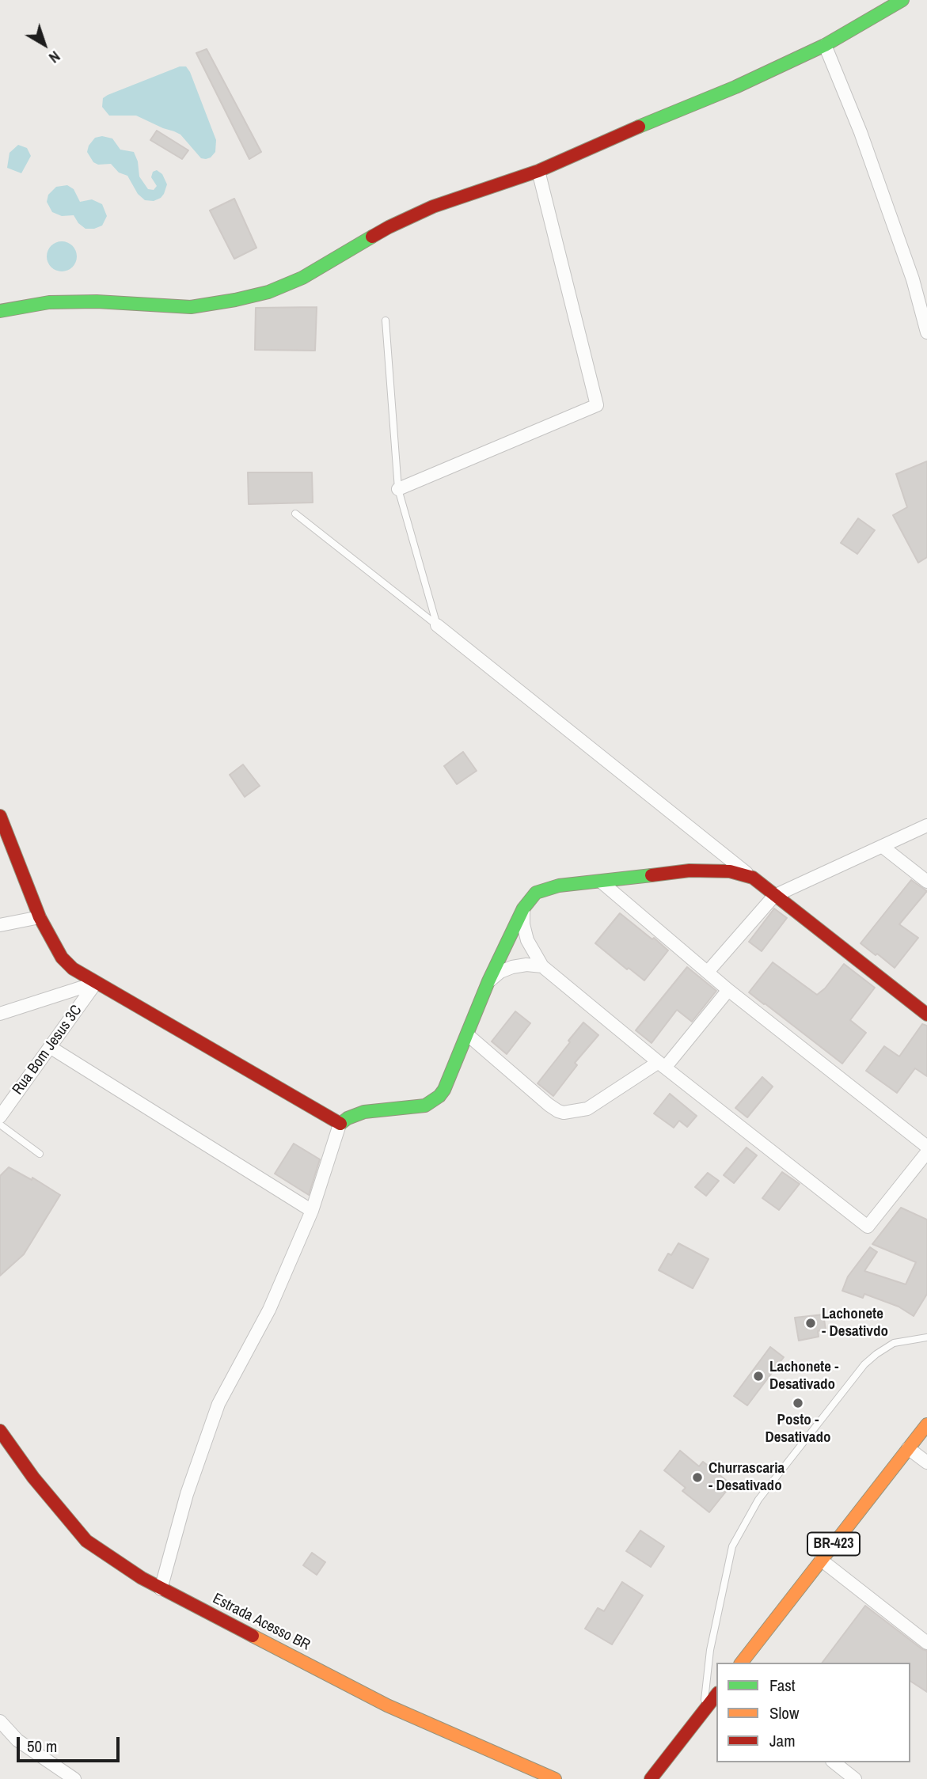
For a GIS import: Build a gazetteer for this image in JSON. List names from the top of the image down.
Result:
{
  "streets": {
    "street": ["Rua Bom Jesus 3C", "BR-423", "Estrada Acesso BR"]
  },
  "places": [
    "Lachonete - Desativdo",
    "Lachonete - Desativado",
    "Posto - Desativado",
    "Churrascaria - Desativado"
  ],
  "legend": ["Fast", "Slow", "Jam"],
  "scale_bar": "50 m",
  "north": "bottom right"
}
